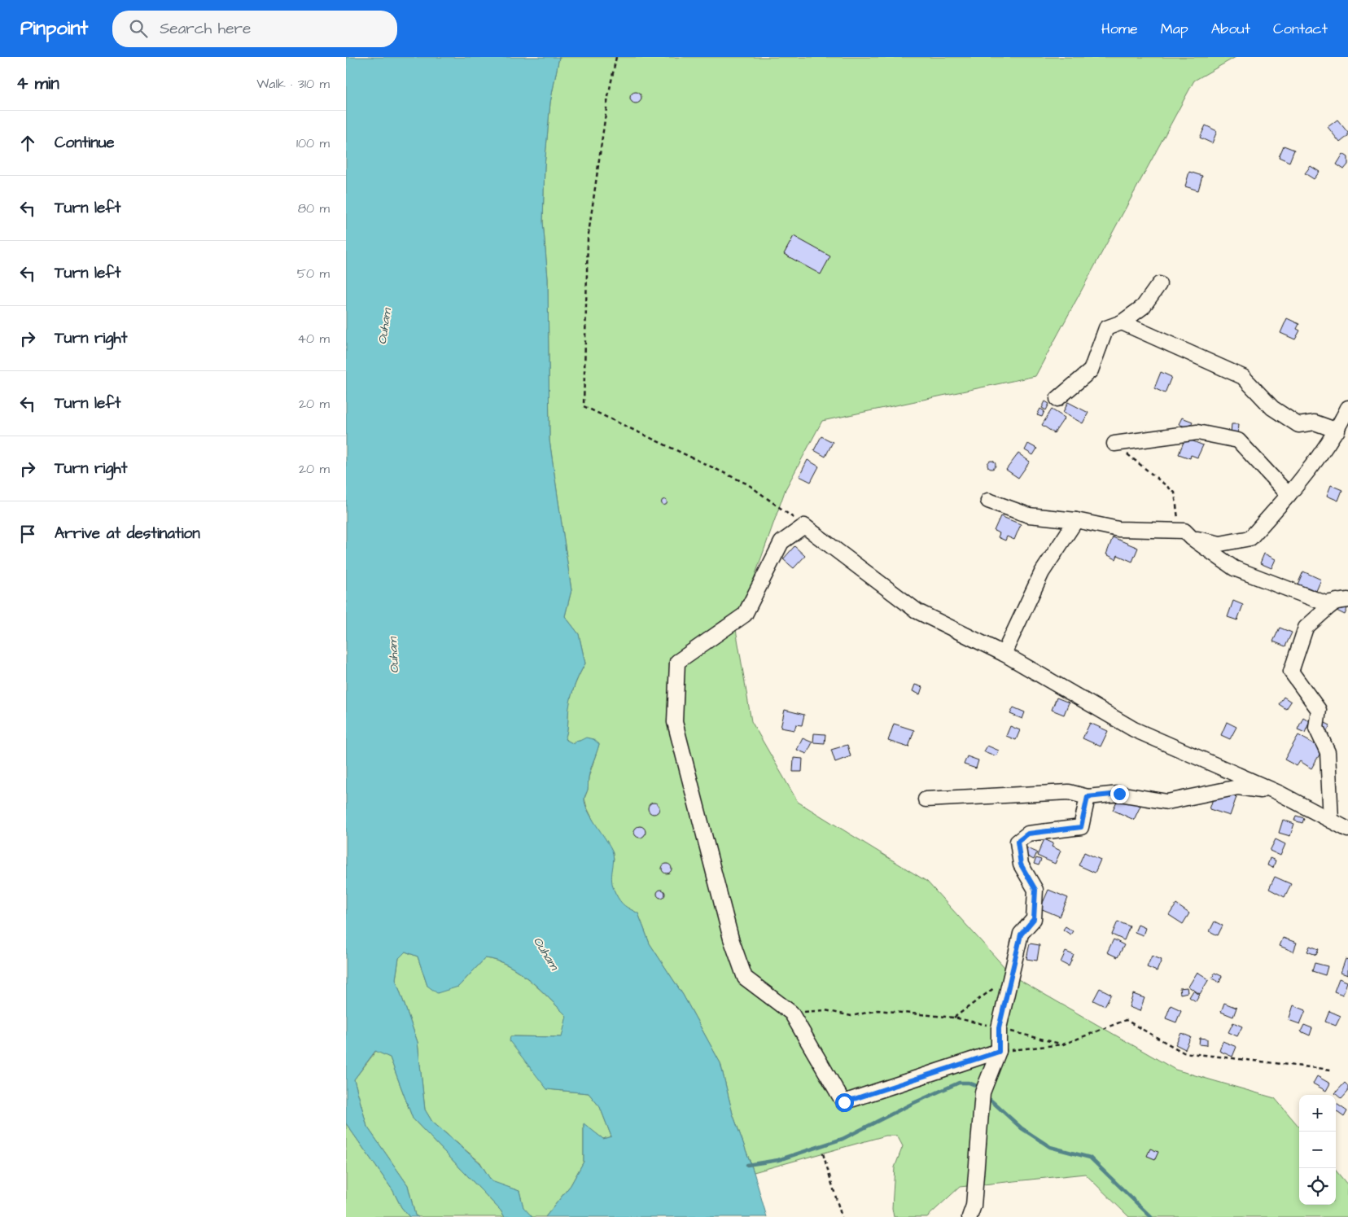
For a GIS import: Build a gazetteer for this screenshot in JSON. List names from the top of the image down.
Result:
{
  "water": ["Ouham"],
  "page": {
    "header": "Pinpoint",
    "search": "Search here",
    "nav": [
      "Home",
      "Map",
      "About",
      "Contact"
    ],
    "heading": ["4 min", "Walk · 310 m"],
    "list": [
      ["Continue", "100 m"],
      ["Turn left", "80 m"],
      ["Turn left", "50 m"],
      ["Turn right", "40 m"],
      ["Turn left", "20 m"],
      ["Turn right", "20 m"],
      "Arrive at destination"
    ],
    "map_buttons": ["+", "−"]
  }
}
